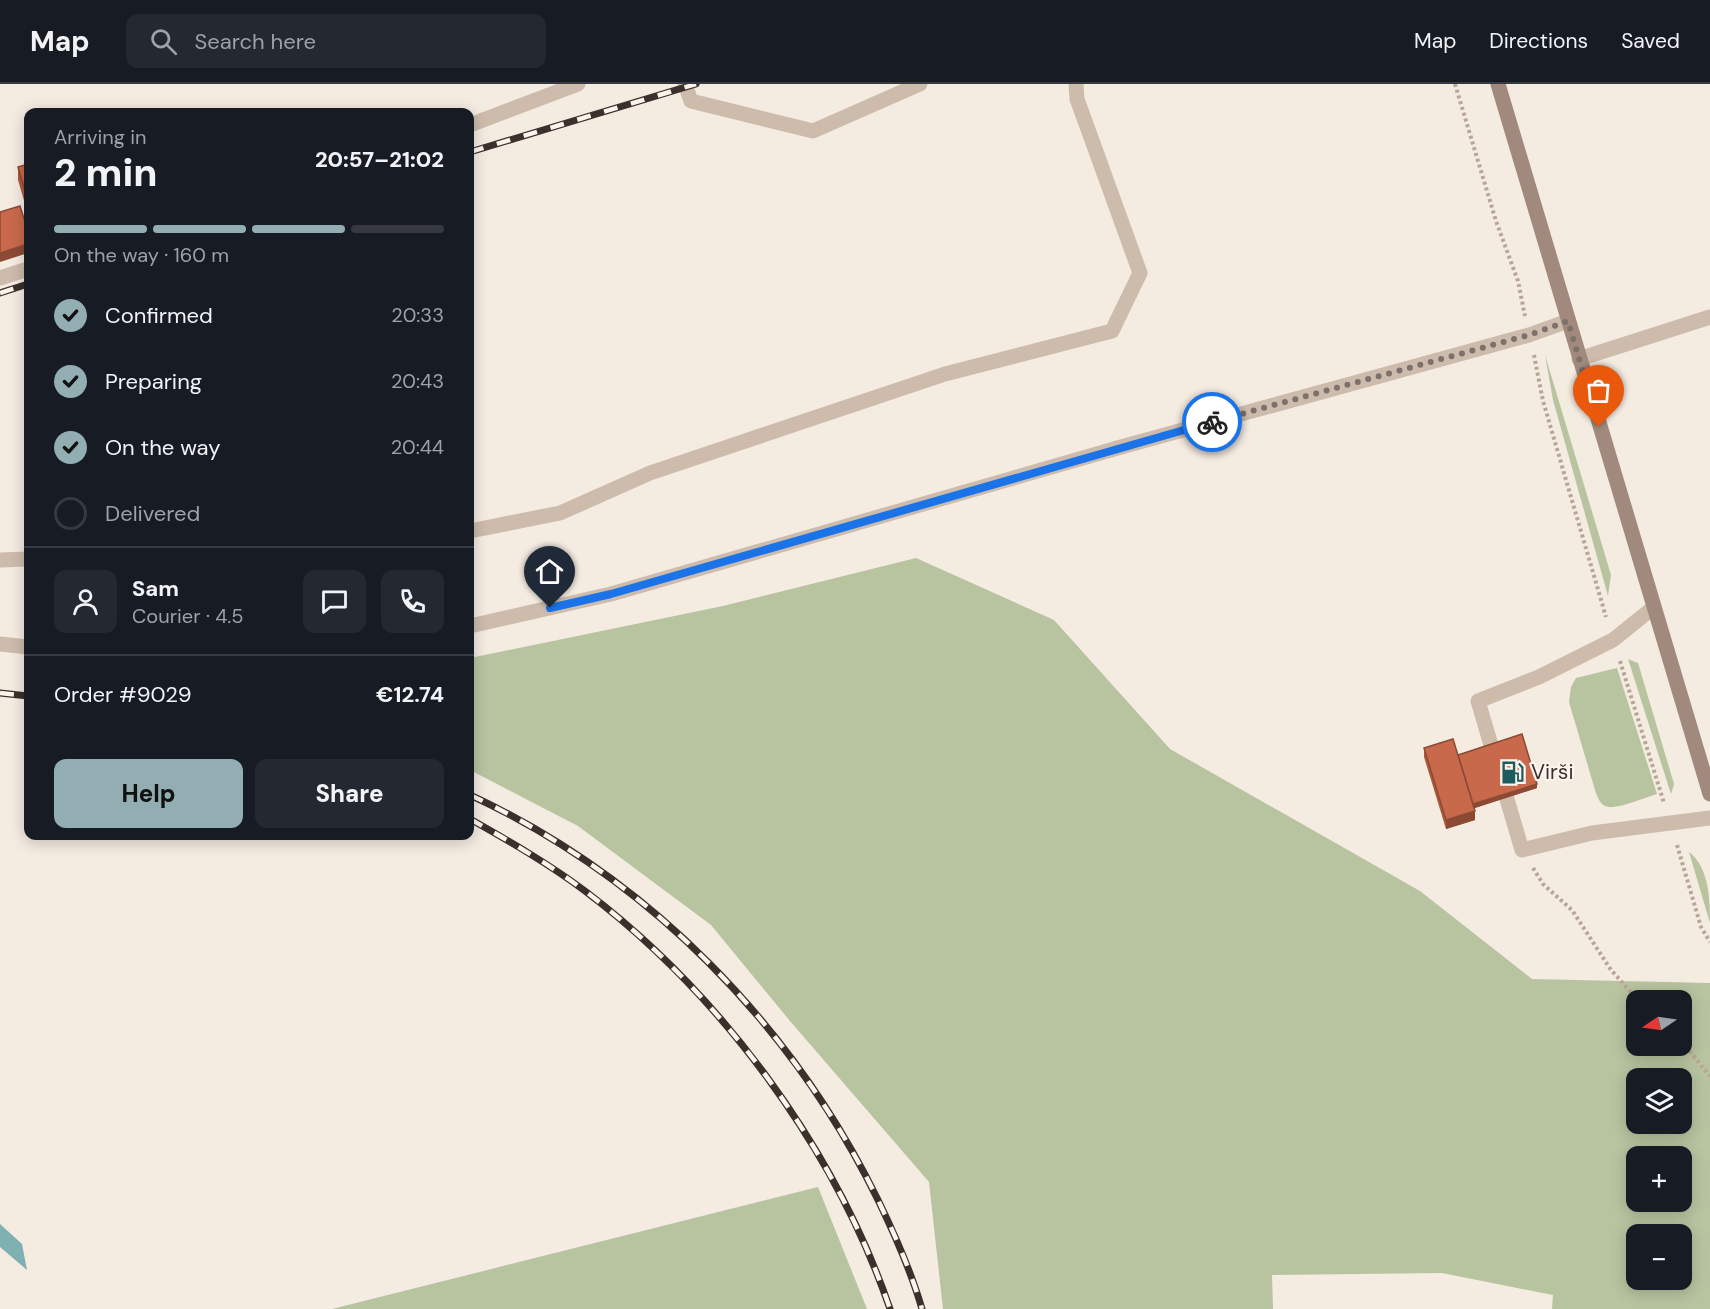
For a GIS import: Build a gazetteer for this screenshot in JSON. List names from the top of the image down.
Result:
{
  "places": {
    "fuel station": ["Virši"]
  },
  "north": "left",
  "page": {
    "header": "Map",
    "search": "Search here",
    "nav": ["Map", "Directions", "Saved"],
    "heading": ["2 min", "Arriving in", "20:57–21:02"],
    "panel": [
      "Sam",
      "Courier · 4.5",
      "Order #9029",
      "€12.74"
    ],
    "bar": "On the way · 160 m",
    "list": [
      ["Confirmed", "20:33"],
      ["Preparing", "20:43"],
      ["On the way", "20:44"],
      "Delivered"
    ],
    "buttons": ["Help", "Share"],
    "map_buttons": ["+", "−"]
  }
}
